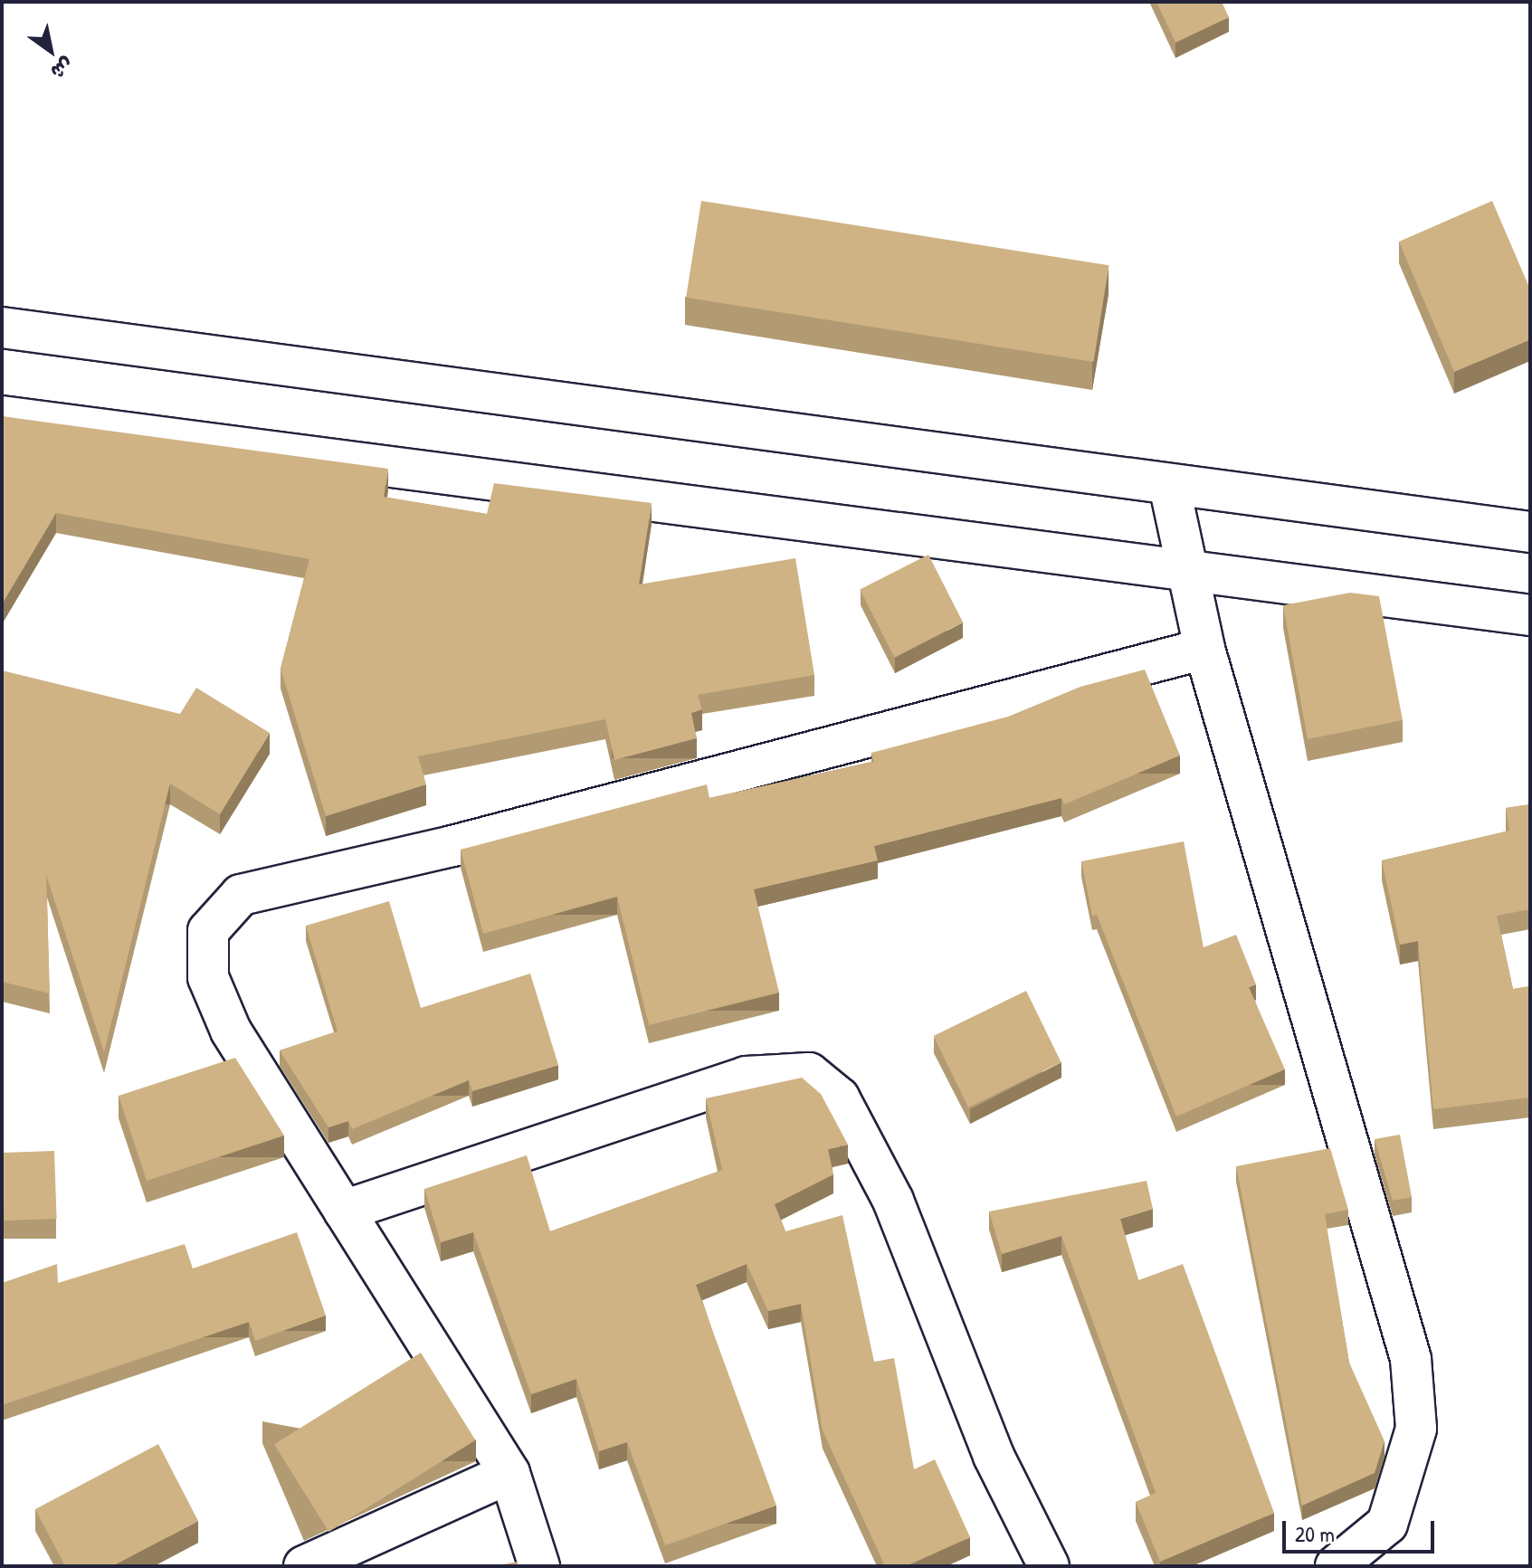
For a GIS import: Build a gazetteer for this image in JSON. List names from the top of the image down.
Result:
{
  "scale_bar": "20 m",
  "north": "bottom right"
}
